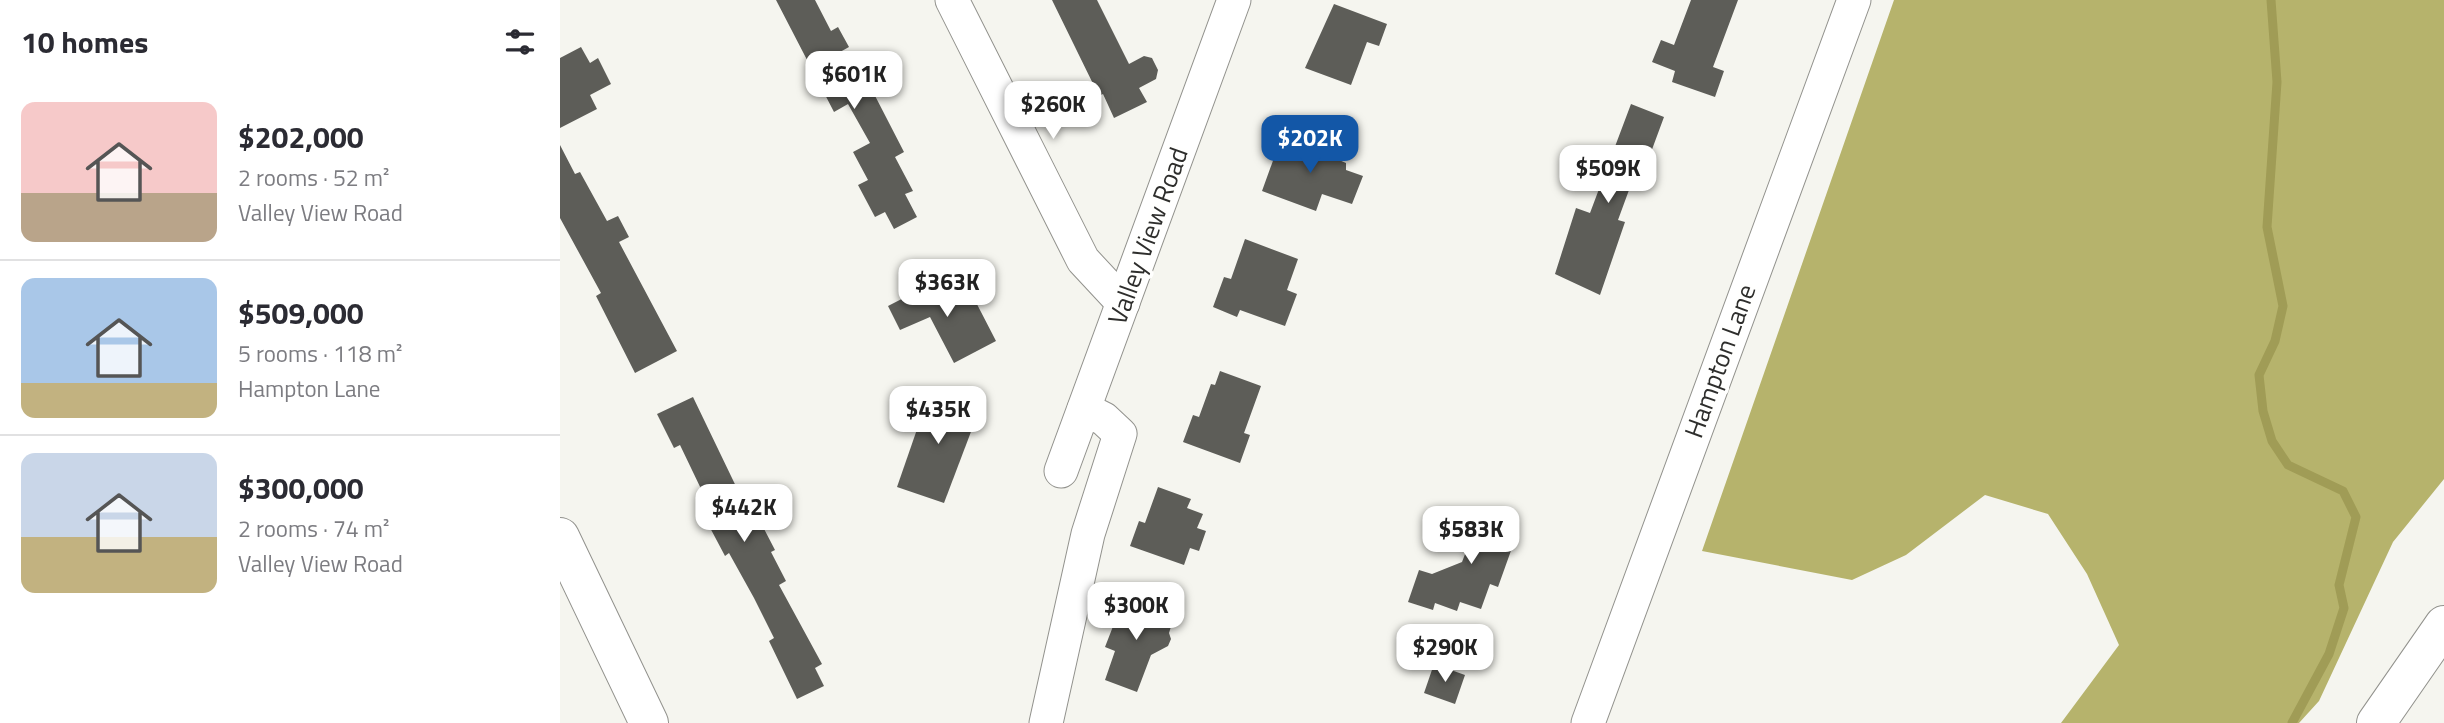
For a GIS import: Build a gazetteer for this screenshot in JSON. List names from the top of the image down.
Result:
{
  "streets": {
    "street": ["Valley View Road", "Hampton Lane"]
  },
  "page": {
    "heading": "10 homes",
    "price": [
      "$601K",
      "$260K",
      "$202K",
      "$509K",
      "$363K",
      "$435K",
      "$442K",
      "$583K",
      "$300K",
      "$290K"
    ],
    "list": [
      {
        "name": "$202,000",
        "note": "2 rooms · 52 m² · Valley View Road"
      },
      {
        "name": "$509,000",
        "note": "5 rooms · 118 m² · Hampton Lane"
      },
      {
        "name": "$300,000",
        "note": "2 rooms · 74 m² · Valley View Road"
      }
    ]
  }
}
